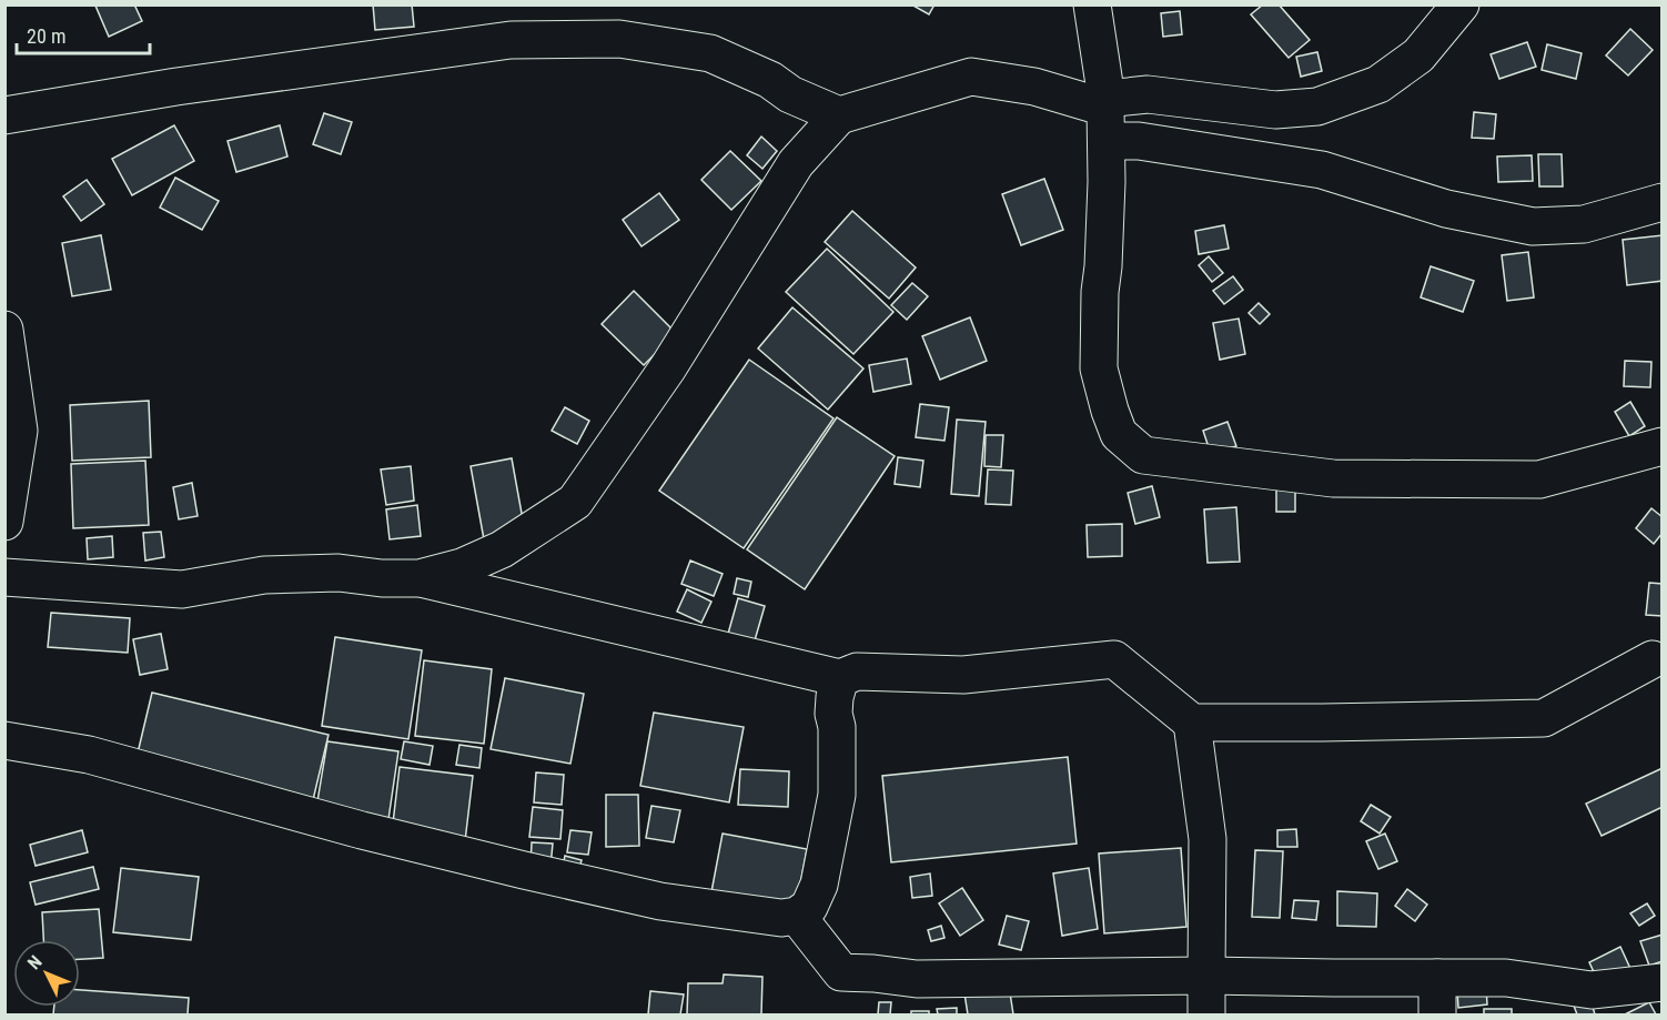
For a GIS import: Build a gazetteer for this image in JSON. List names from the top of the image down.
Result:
{
  "scale_bar": "20 m",
  "north": "top left"
}
